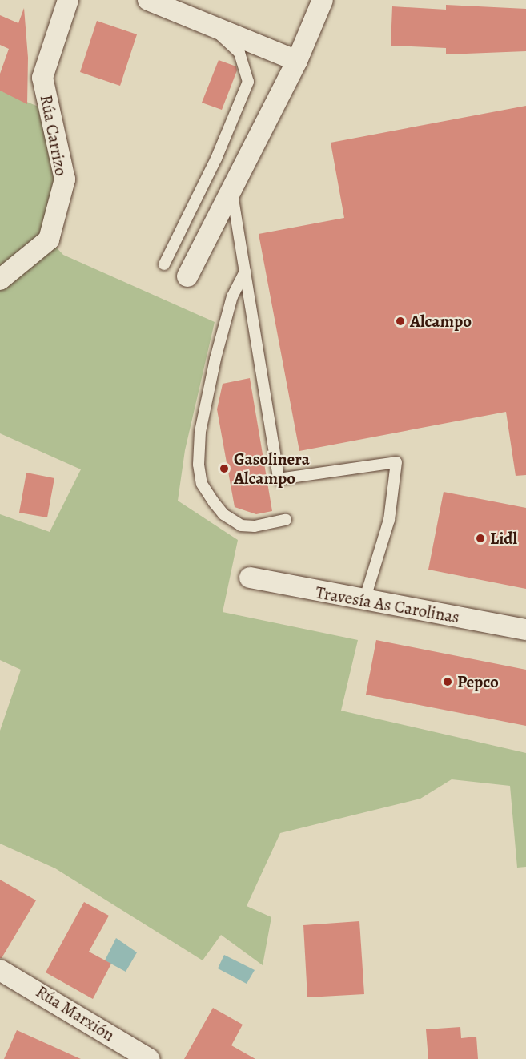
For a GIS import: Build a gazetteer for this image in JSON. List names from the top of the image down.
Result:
{
  "streets": {
    "street": ["Rúa Carrizo", "Travesía As Carolinas", "Rúa Marxión"]
  },
  "places": [
    "Alcampo",
    "Gasolinera Alcampo",
    "Lidl",
    "Pepco"
  ]
}
